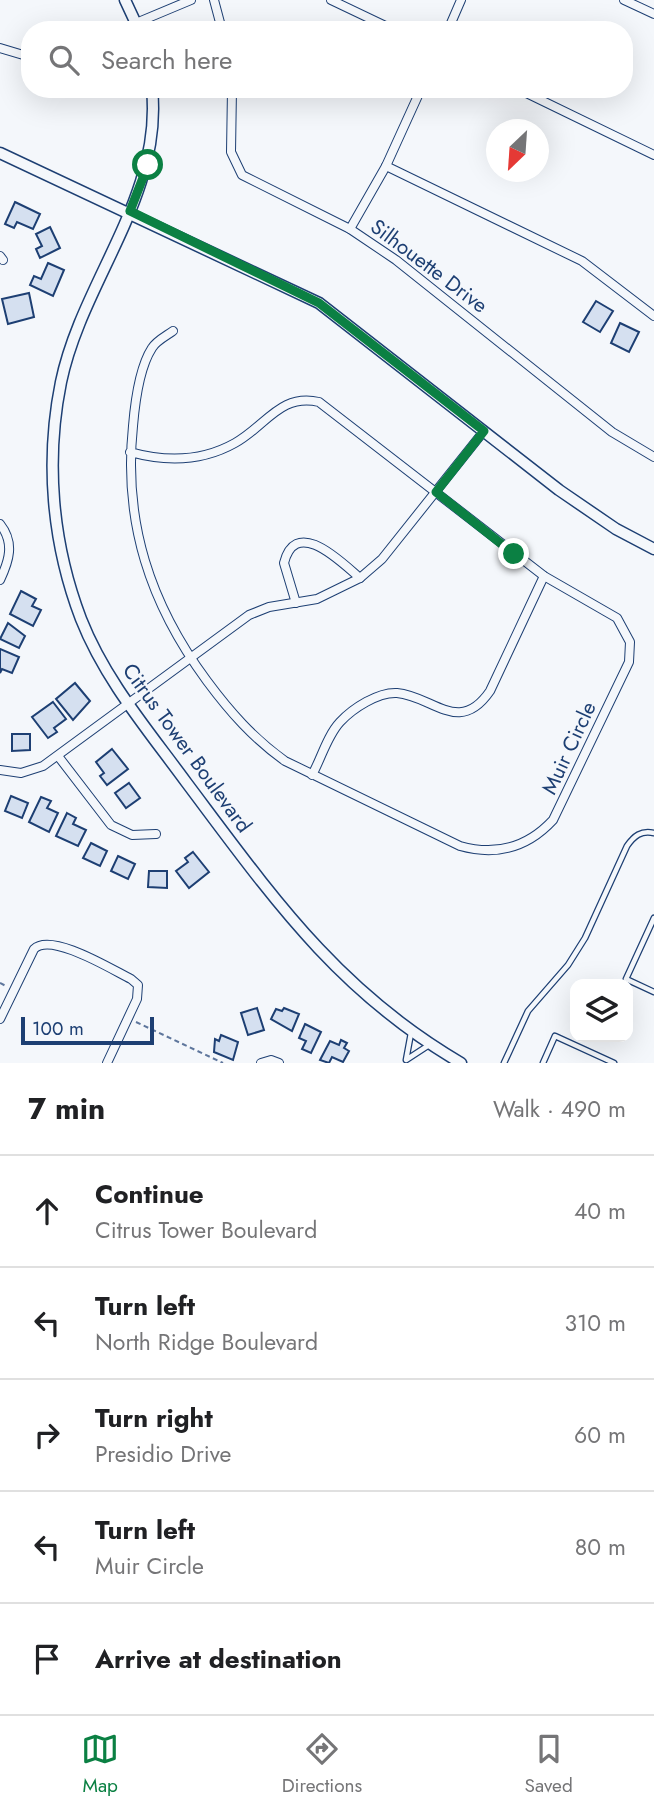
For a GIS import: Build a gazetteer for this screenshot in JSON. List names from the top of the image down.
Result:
{
  "streets": {
    "main road": ["Citrus Tower Boulevard"],
    "street": ["Silhouette Drive", "Muir Circle"]
  },
  "scale_bar": "100 m",
  "north": "bottom left",
  "page": {
    "search": "Search here",
    "scale": "100 m",
    "heading": ["7 min", "Walk · 490 m"],
    "list": [
      ["Continue", "Citrus Tower Boulevard", "40 m"],
      ["Turn left", "North Ridge Boulevard", "310 m"],
      ["Turn right", "Presidio Drive", "60 m"],
      ["Turn left", "Muir Circle", "80 m"],
      "Arrive at destination"
    ],
    "nav": ["Map", "Directions", "Saved"]
  }
}
